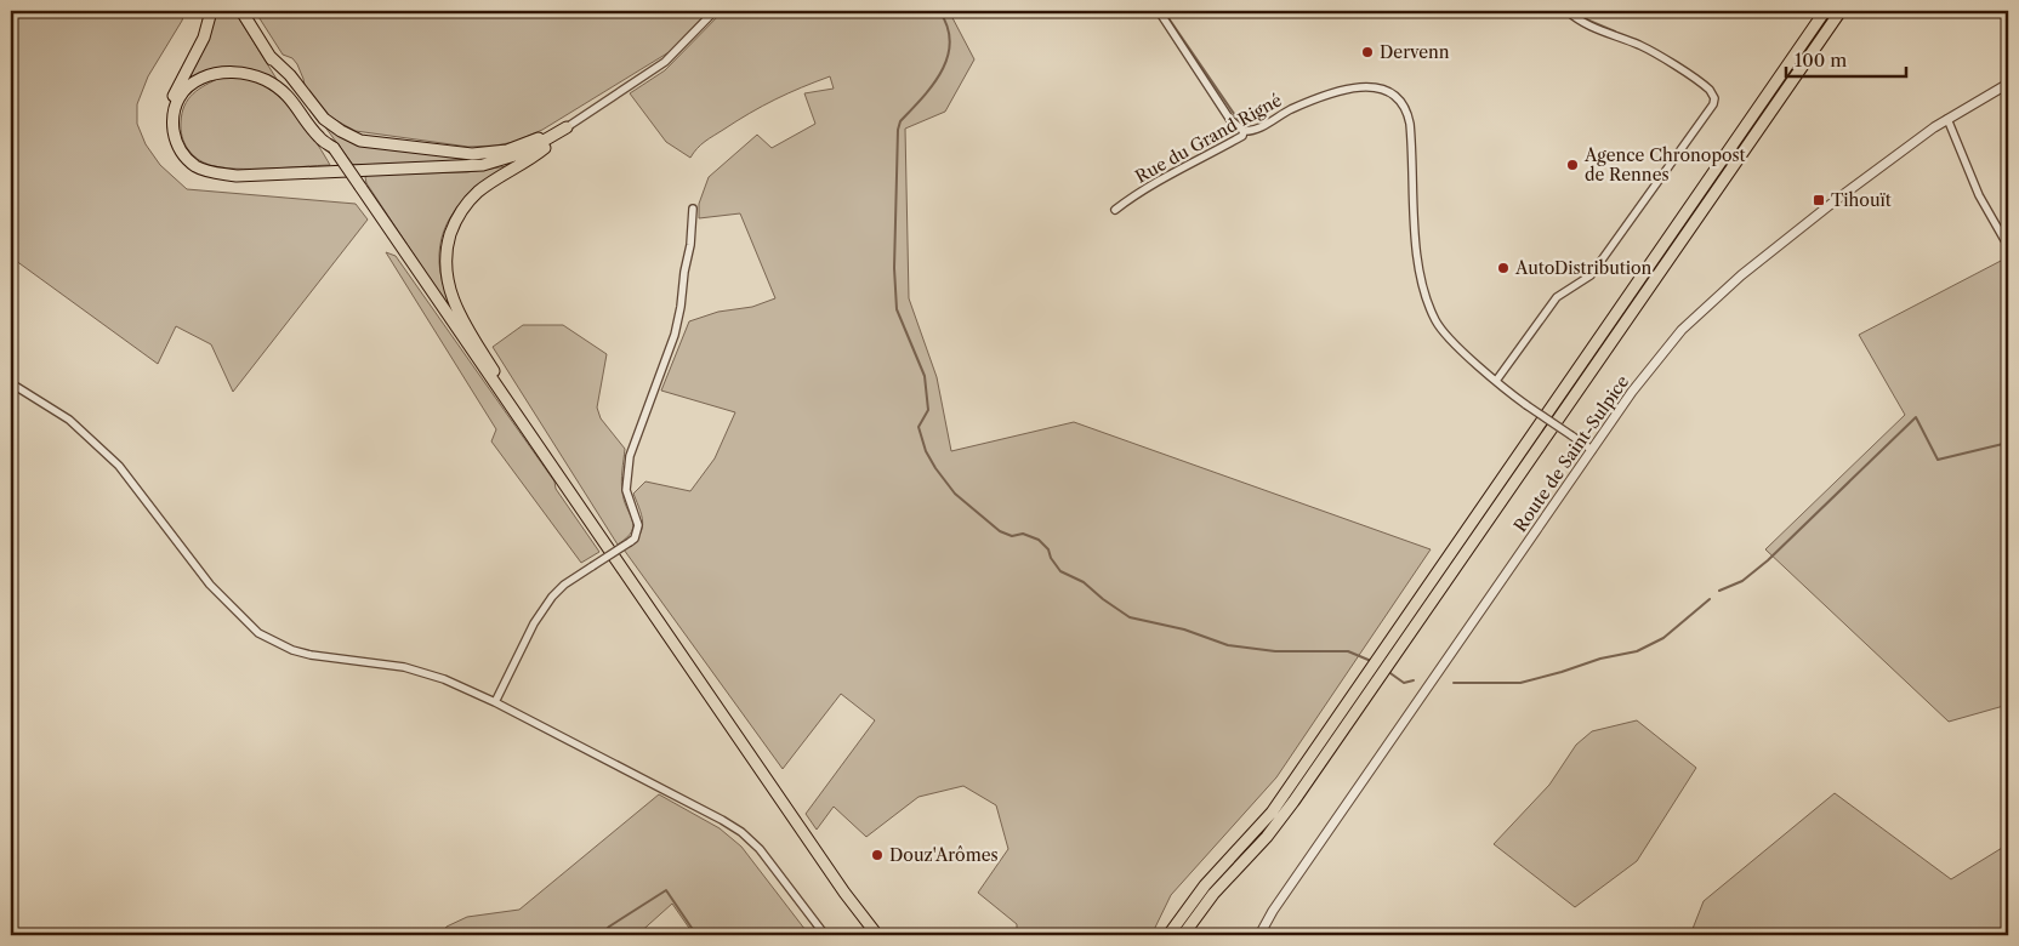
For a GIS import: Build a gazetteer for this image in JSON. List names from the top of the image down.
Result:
{
  "streets": {
    "street": ["Rue du Grand Rigné", "Route de Saint-Sulpice"]
  },
  "crossings": [
    ["Rue du Grand Rigné", "Route de Saint-Sulpice"]
  ],
  "places": {
    "other": [
      "Dervenn",
      "Agence Chronopost de Rennes",
      "AutoDistribution",
      "Douz'Arômes"
    ],
    "transit": ["Tihouït"]
  },
  "scale_bar": "100 m"
}
